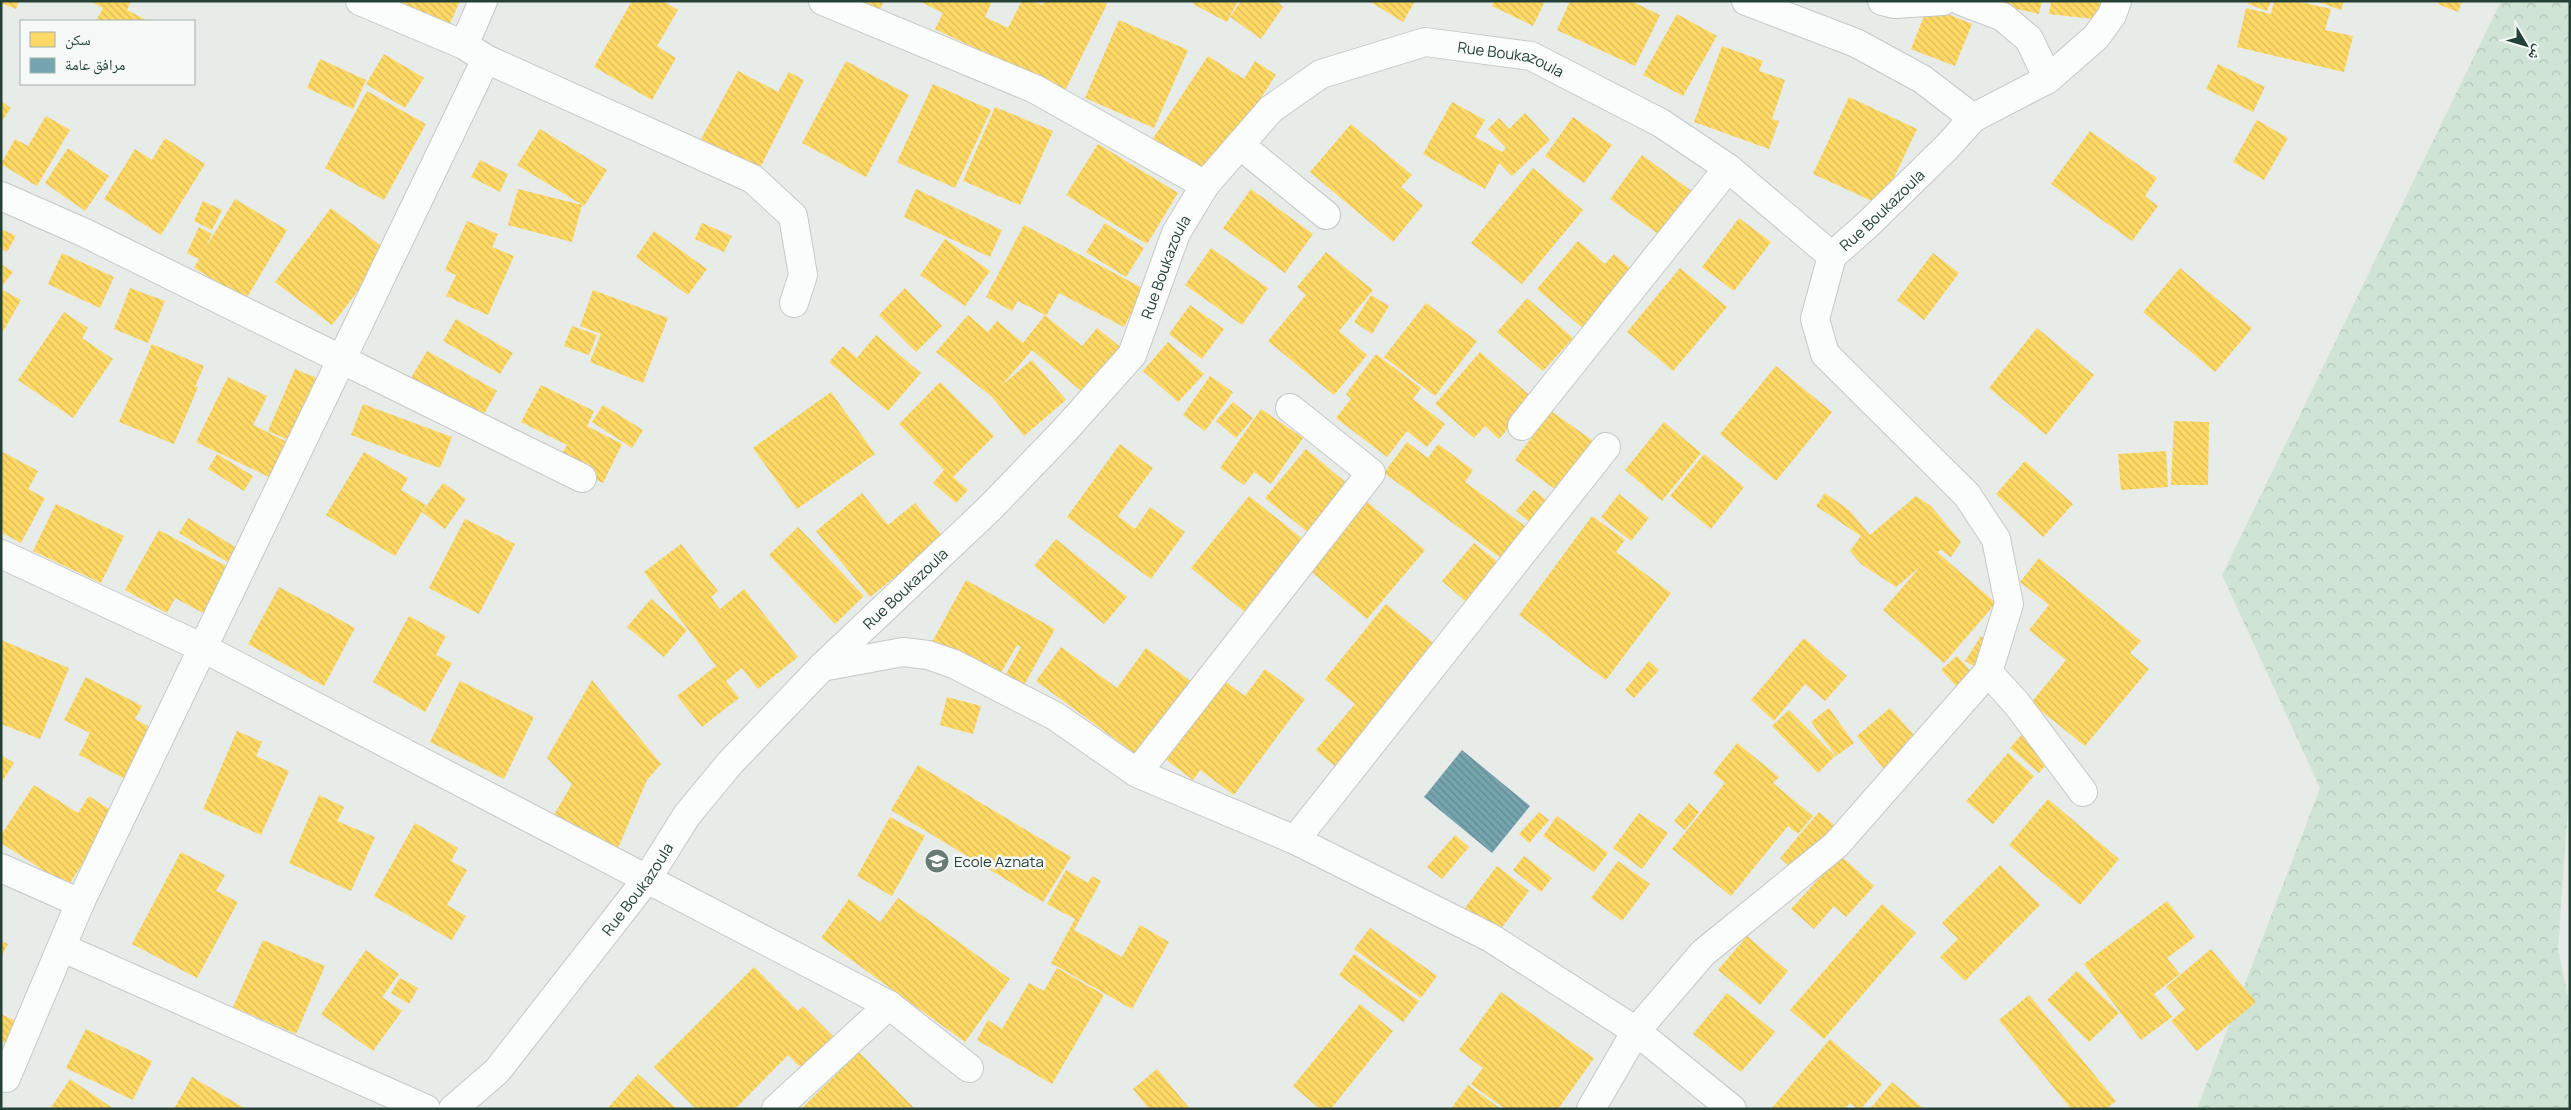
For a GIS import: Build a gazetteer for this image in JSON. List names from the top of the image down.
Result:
{
  "streets": {
    "street": ["Rue Boukazoula"]
  },
  "places": {
    "school or university": ["Ecole Aznata"]
  },
  "legend": ["سكن", "مرافق عامة"],
  "north": "bottom right"
}
